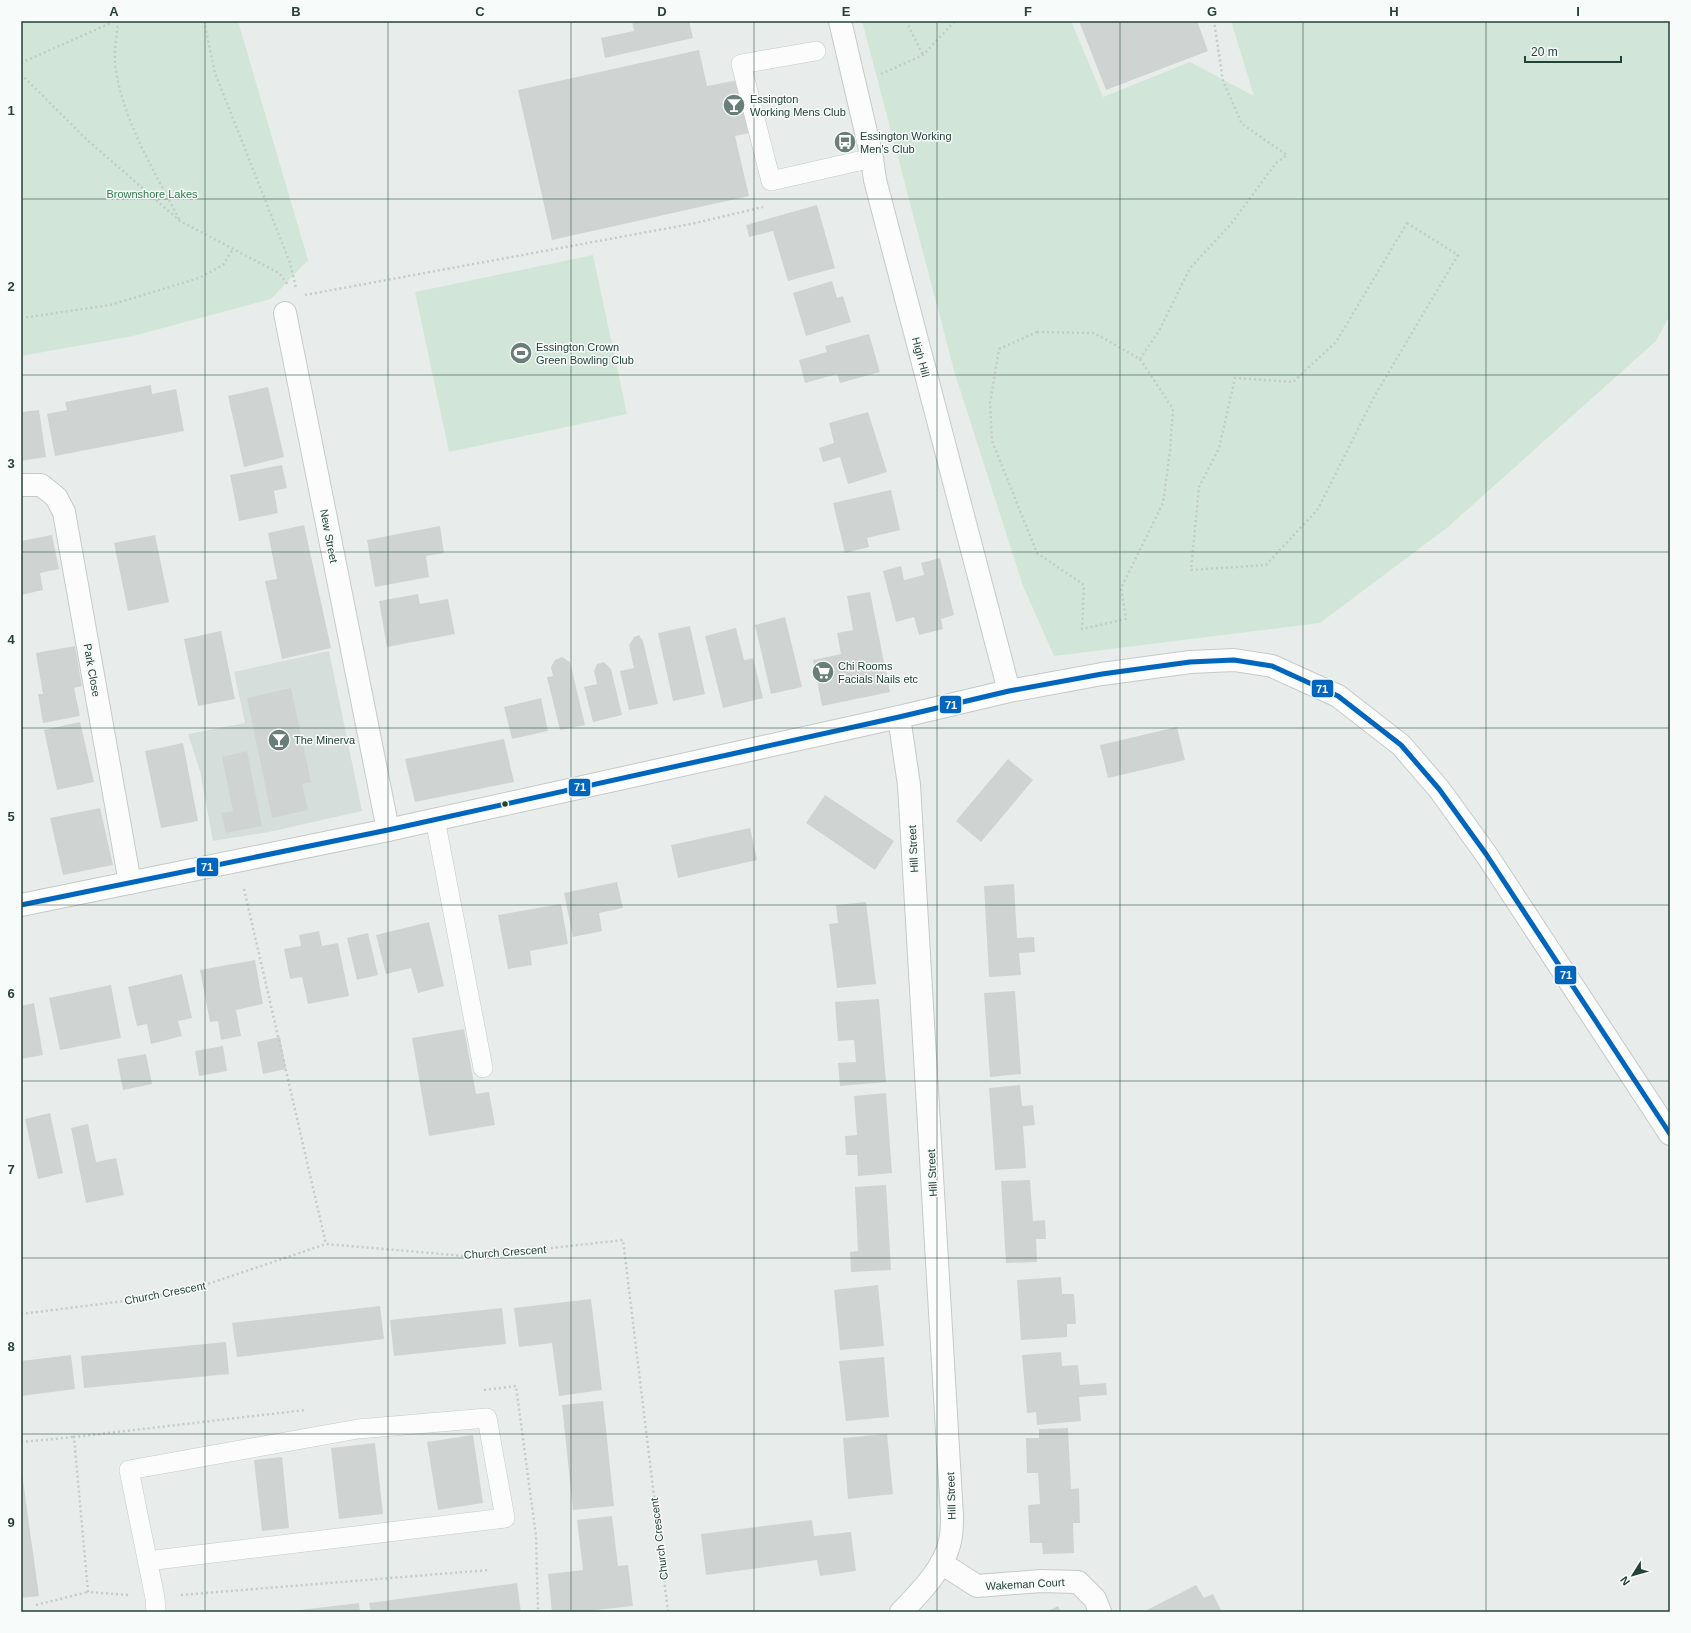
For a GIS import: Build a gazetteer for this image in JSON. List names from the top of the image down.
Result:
{
  "streets": {
    "street": [
      "High Hill",
      "New Street",
      "Park Close",
      "Hill Street",
      "Wakeman Court"
    ],
    "path": ["Church Crescent"]
  },
  "crossings": [
    ["Hill Street", "Wakeman Court"]
  ],
  "parks": ["Brownshore Lakes"],
  "places": {
    "bar": ["Essington Working Mens Club", "The Minerva"],
    "bus stop": ["Essington Working Men's Club"],
    "sports": ["Essington Crown Green Bowling Club"],
    "supermarket": ["Chi Rooms Facials Nails etc"]
  },
  "lines": ["transit line 71"],
  "scale_bar": "20 m",
  "north": "bottom left",
  "grid": {
    "columns": [
      "A",
      "B",
      "C",
      "D",
      "E",
      "F",
      "G",
      "H",
      "I"
    ],
    "rows": [
      "1",
      "2",
      "3",
      "4",
      "5",
      "6",
      "7",
      "8",
      "9"
    ]
  }
}
